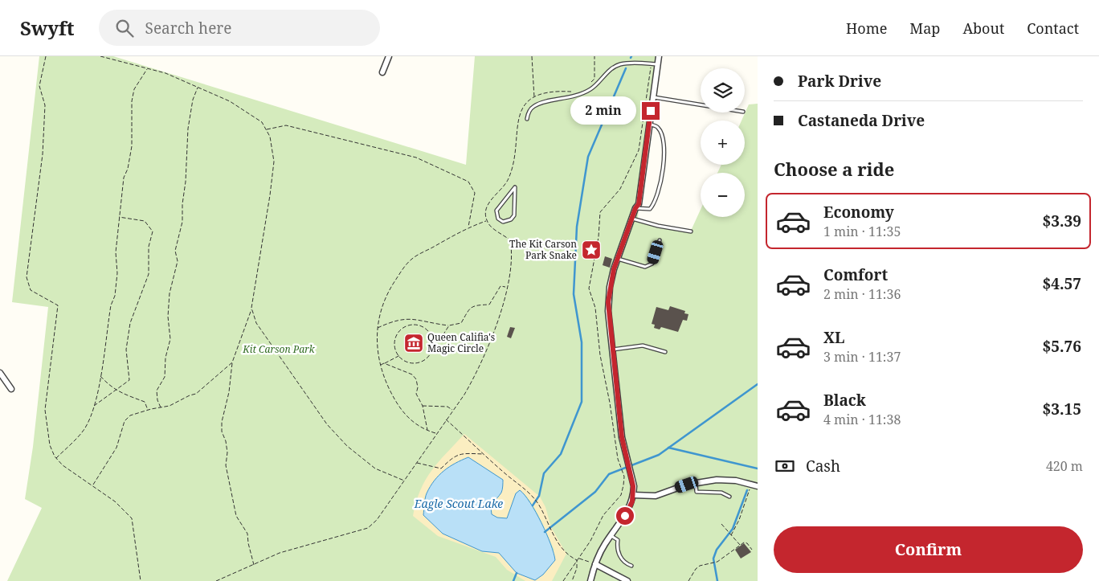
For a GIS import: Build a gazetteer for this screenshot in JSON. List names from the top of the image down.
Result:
{
  "water": ["Eagle Scout Lake"],
  "parks": ["Kit Carson Park"],
  "places": {
    "place": ["The Kit Carson Park Snake"],
    "museum": ["Queen Califia's Magic Circle"]
  },
  "page": {
    "header": "Swyft",
    "search": "Search here",
    "nav": [
      "Home",
      "Map",
      "About",
      "Contact"
    ],
    "banner": ["Park Drive", "Castaneda Drive"],
    "map_buttons": ["+", "−"],
    "bubble": "2 min",
    "heading": "Choose a ride",
    "list": [
      {
        "name": "Economy",
        "note": "1 min · 11:35",
        "value": "$3.39"
      },
      {
        "name": "Comfort",
        "note": "2 min · 11:36",
        "value": "$4.57"
      },
      {
        "name": "XL",
        "note": "3 min · 11:37",
        "value": "$5.76"
      },
      {
        "name": "Black",
        "note": "4 min · 11:38",
        "value": "$3.15"
      }
    ],
    "pay": ["Cash", "420 m"],
    "buttons": "Confirm"
  }
}
